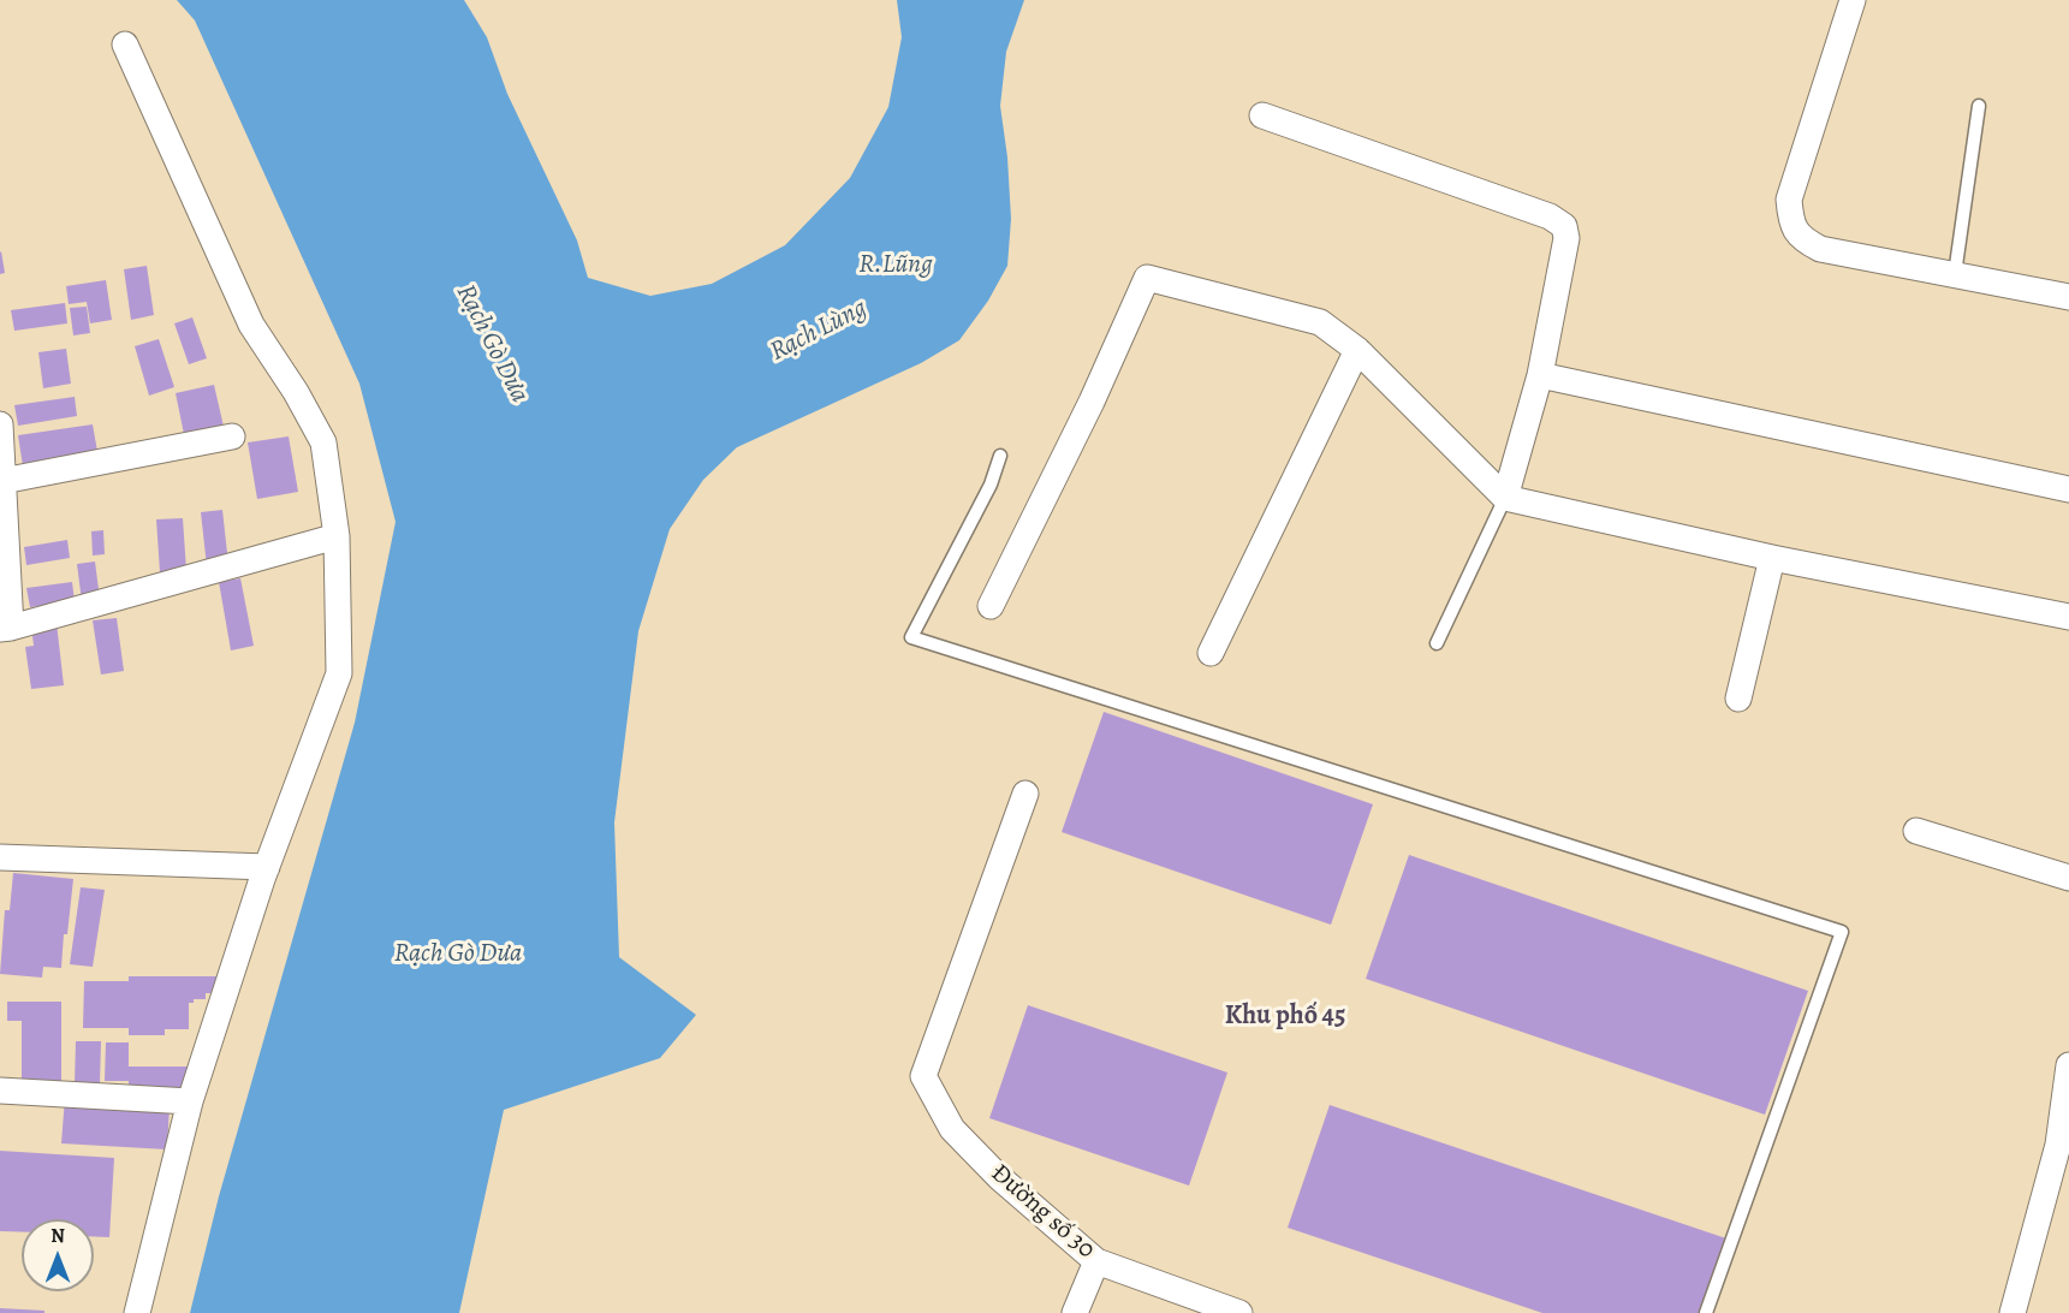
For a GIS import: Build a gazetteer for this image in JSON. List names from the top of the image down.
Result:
{
  "streets": {
    "street": ["Đường số 30"]
  },
  "districts": ["Khu phố 45"],
  "water": ["R.Lũng", "Rạch Lùng", "Rạch Gò Dưa"],
  "north": "top"
}
